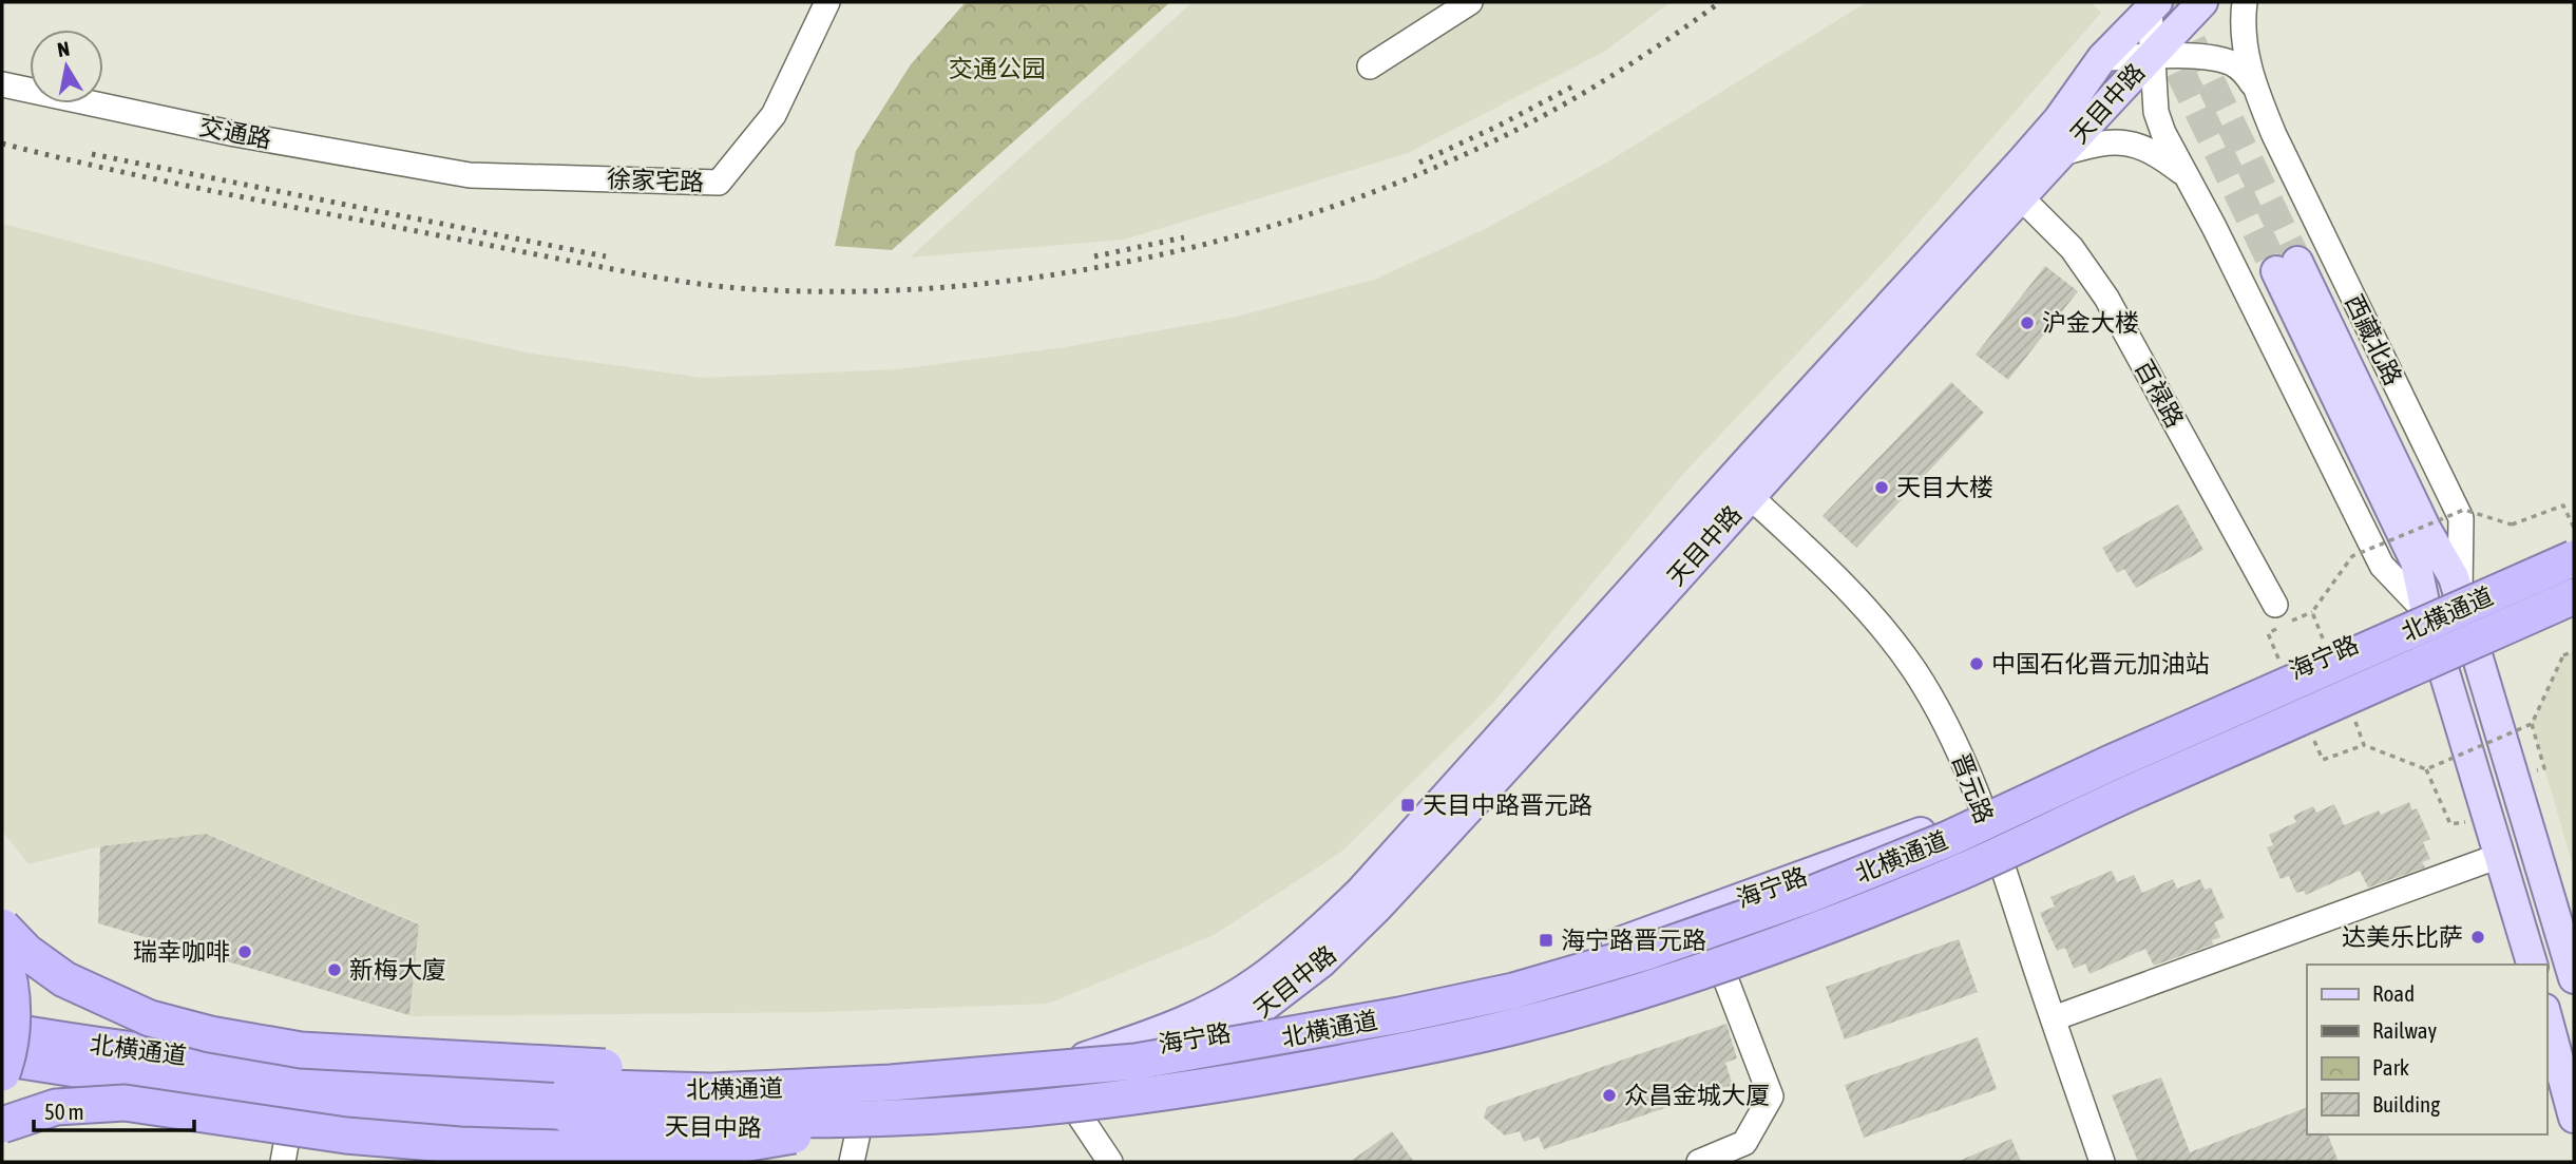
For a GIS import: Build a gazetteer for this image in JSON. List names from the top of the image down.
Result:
{
  "streets": {
    "highway": ["北横通道"],
    "main road": ["天目中路", "西藏北路", "海宁路"],
    "street": [
      "交通路",
      "徐家宅路",
      "百禄路",
      "晋元路"
    ]
  },
  "crossings": [
    ["天目中路", "西藏北路"],
    ["天目中路", "百禄路"],
    ["天目中路", "海宁路"],
    ["天目中路", "晋元路"],
    ["交通路", "徐家宅路"],
    ["西藏北路", "海宁路"],
    ["海宁路", "晋元路"]
  ],
  "parks": ["交通公园"],
  "places": {
    "other": [
      "沪金大楼",
      "天目大楼",
      "中国石化晋元加油站",
      "达美乐比萨",
      "瑞幸咖啡",
      "新梅大廈",
      "众昌金城大厦"
    ],
    "transit": ["天目中路晋元路", "海宁路晋元路"]
  },
  "legend": [
    "Road",
    "Railway",
    "Park",
    "Building"
  ],
  "scale_bar": "50 m",
  "north": "top"
}
